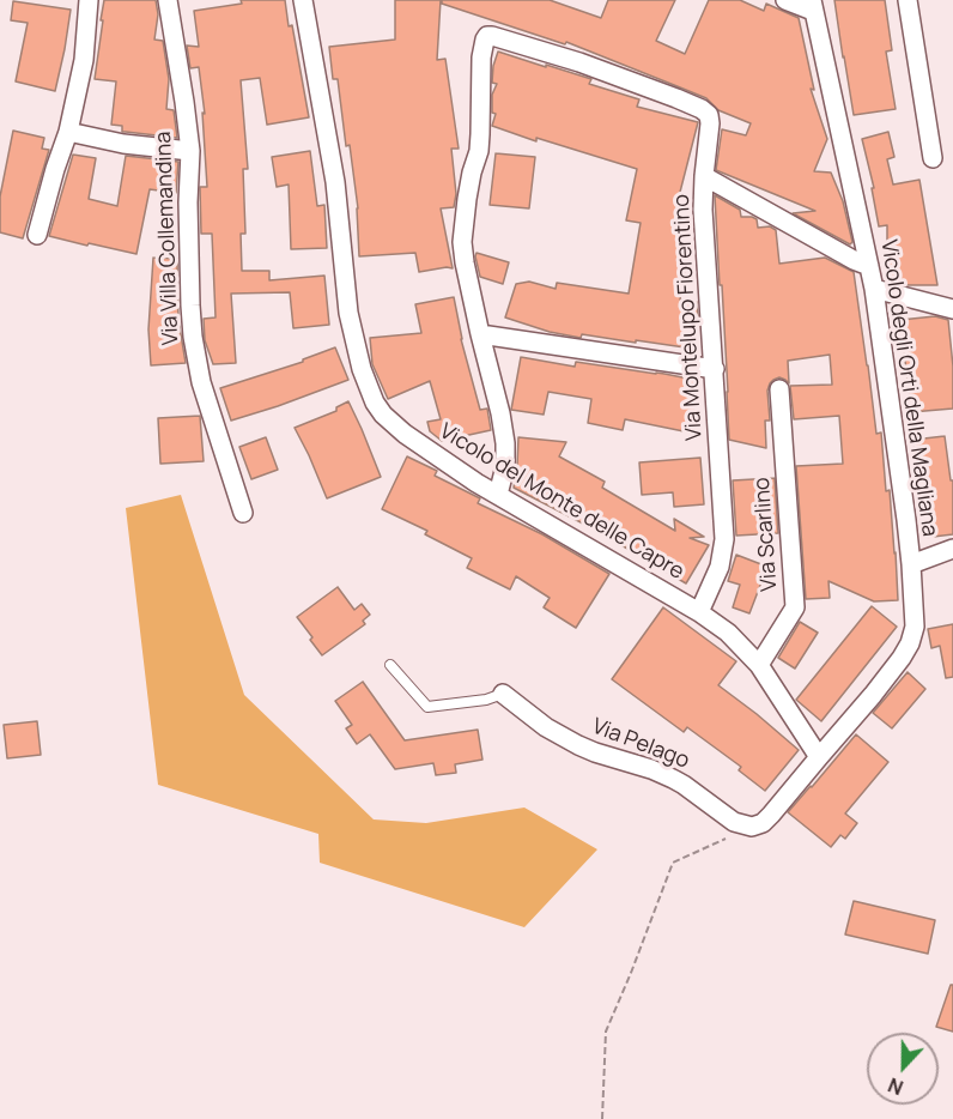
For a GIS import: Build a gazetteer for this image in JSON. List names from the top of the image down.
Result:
{
  "streets": {
    "street": [
      "Via Villa Collemandina",
      "Via Montelupo Fiorentino",
      "Vicolo degli Orti della Magliana",
      "Vicolo del Monte delle Capre",
      "Via Scarlino",
      "Via Pelago"
    ]
  },
  "crossings": [
    ["Via Montelupo Fiorentino", "Vicolo del Monte delle Capre"],
    ["Vicolo degli Orti della Magliana", "Vicolo del Monte delle Capre"],
    ["Vicolo del Monte delle Capre", "Via Scarlino"]
  ],
  "north": "bottom"
}
